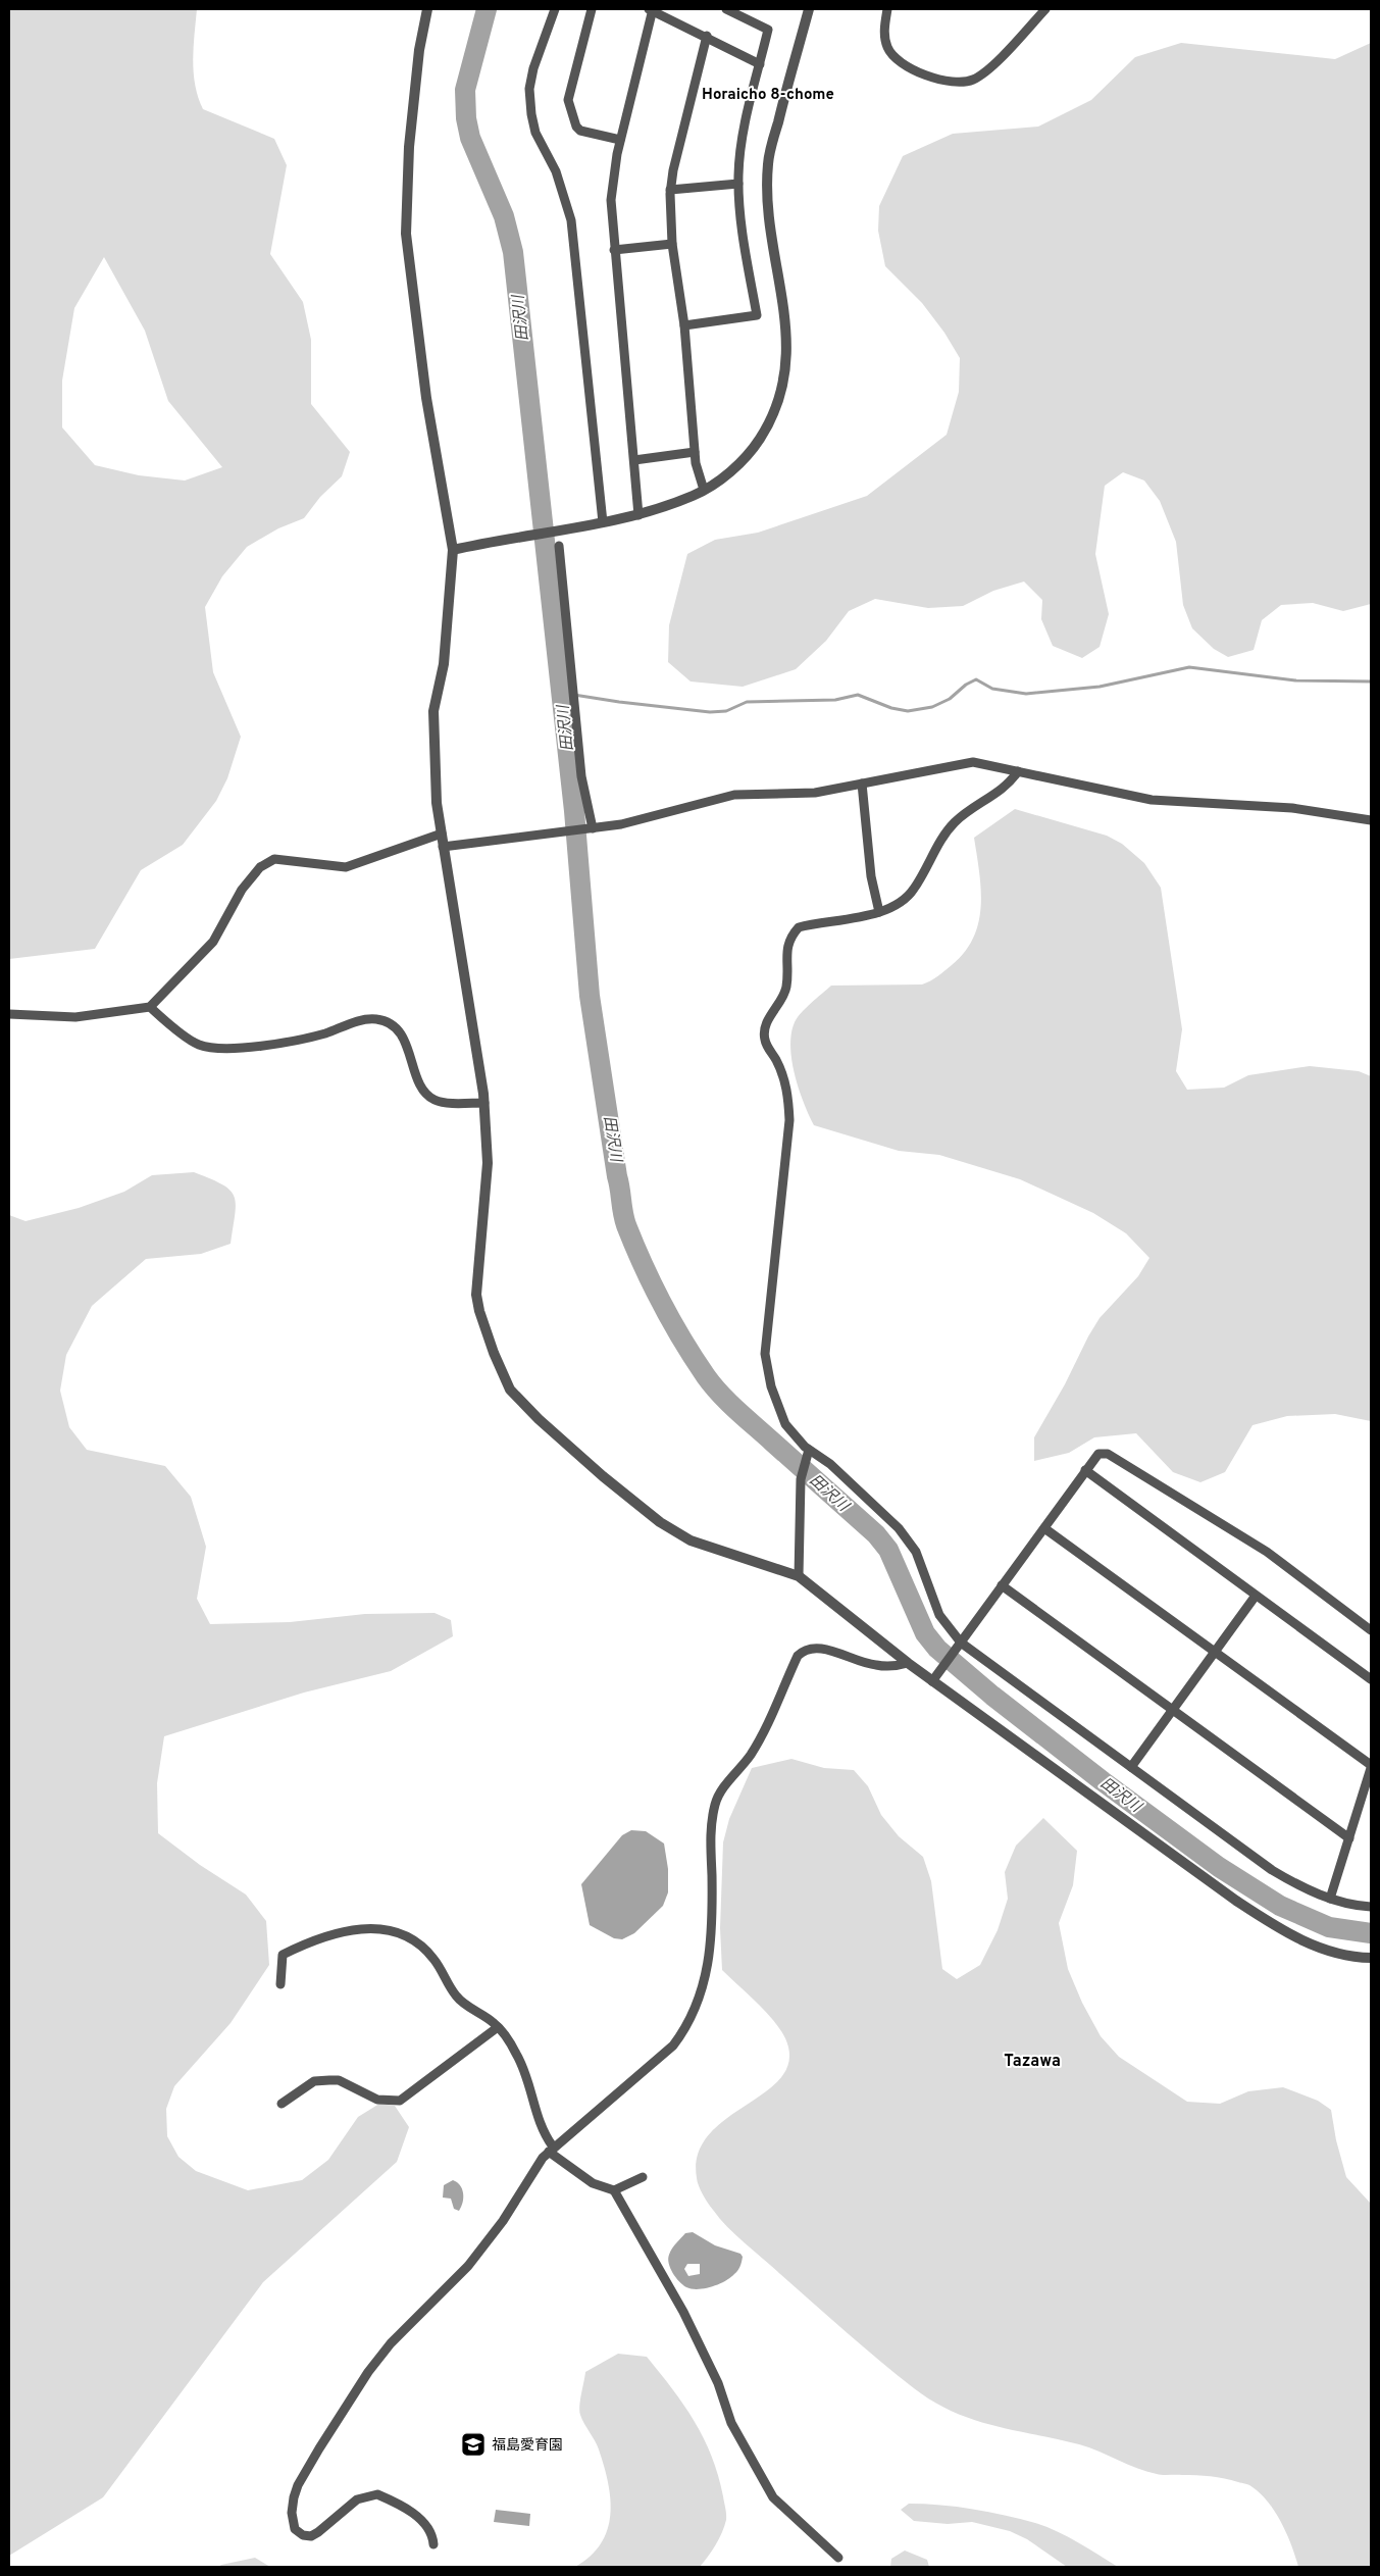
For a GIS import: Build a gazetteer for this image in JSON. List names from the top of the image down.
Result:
{
  "districts": ["Horaicho 8-chome", "Tazawa"],
  "water": ["田沢川"],
  "places": {
    "school or university": ["福島愛育園"]
  }
}
